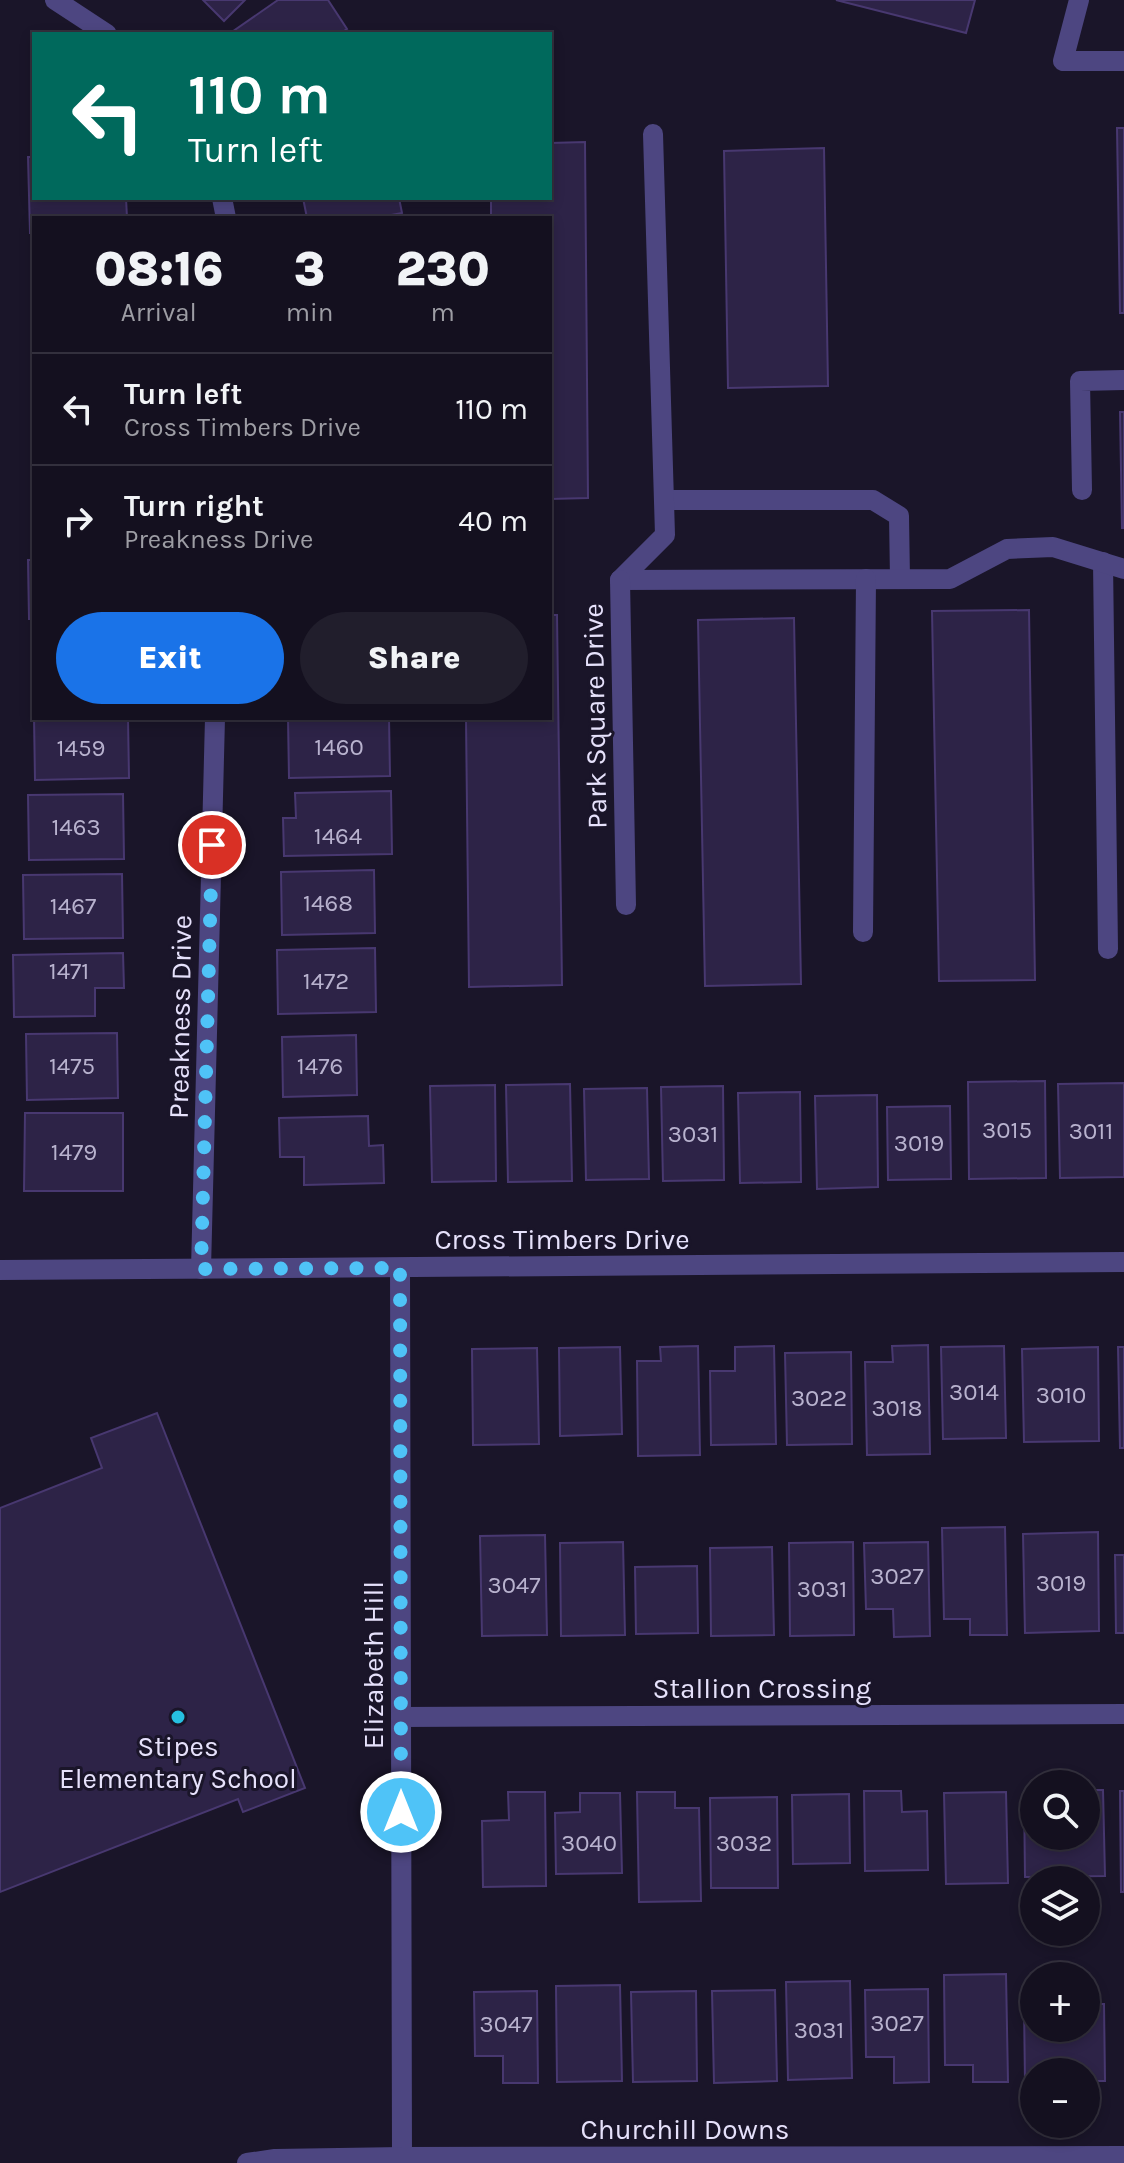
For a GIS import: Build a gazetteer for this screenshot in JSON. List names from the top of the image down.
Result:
{
  "streets": {
    "street": [
      "Park Square Drive",
      "Preakness Drive",
      "Cross Timbers Drive",
      "Elizabeth Hill",
      "Stallion Crossing",
      "Churchill Downs"
    ]
  },
  "crossings": [
    ["Preakness Drive", "Cross Timbers Drive"],
    ["Cross Timbers Drive", "Elizabeth Hill"],
    ["Elizabeth Hill", "Stallion Crossing"],
    ["Elizabeth Hill", "Churchill Downs"]
  ],
  "places": ["Stipes Elementary School"],
  "house_numbers": [
    "1460",
    "1459",
    "1463",
    "1464",
    "1468",
    "1467",
    "1471",
    "1472",
    "1475",
    "1476",
    "3015",
    "3011",
    "3031",
    "3019",
    "1479",
    "3014",
    "3010",
    "3022",
    "3018",
    "3027",
    "3019",
    "3047",
    "3031",
    "3040",
    "3032",
    "3027",
    "3047",
    "3031"
  ],
  "page": {
    "turn": ["110 m", "Turn left"],
    "eta": [
      "08:16",
      "Arrival",
      "3",
      "min",
      "230",
      "m"
    ],
    "list": [
      {
        "name": "Turn left",
        "note": "Cross Timbers Drive",
        "value": "110 m"
      },
      {
        "name": "Turn right",
        "note": "Preakness Drive",
        "value": "40 m"
      }
    ],
    "buttons": ["Exit", "Share"],
    "map_buttons": ["+", "−"]
  }
}
